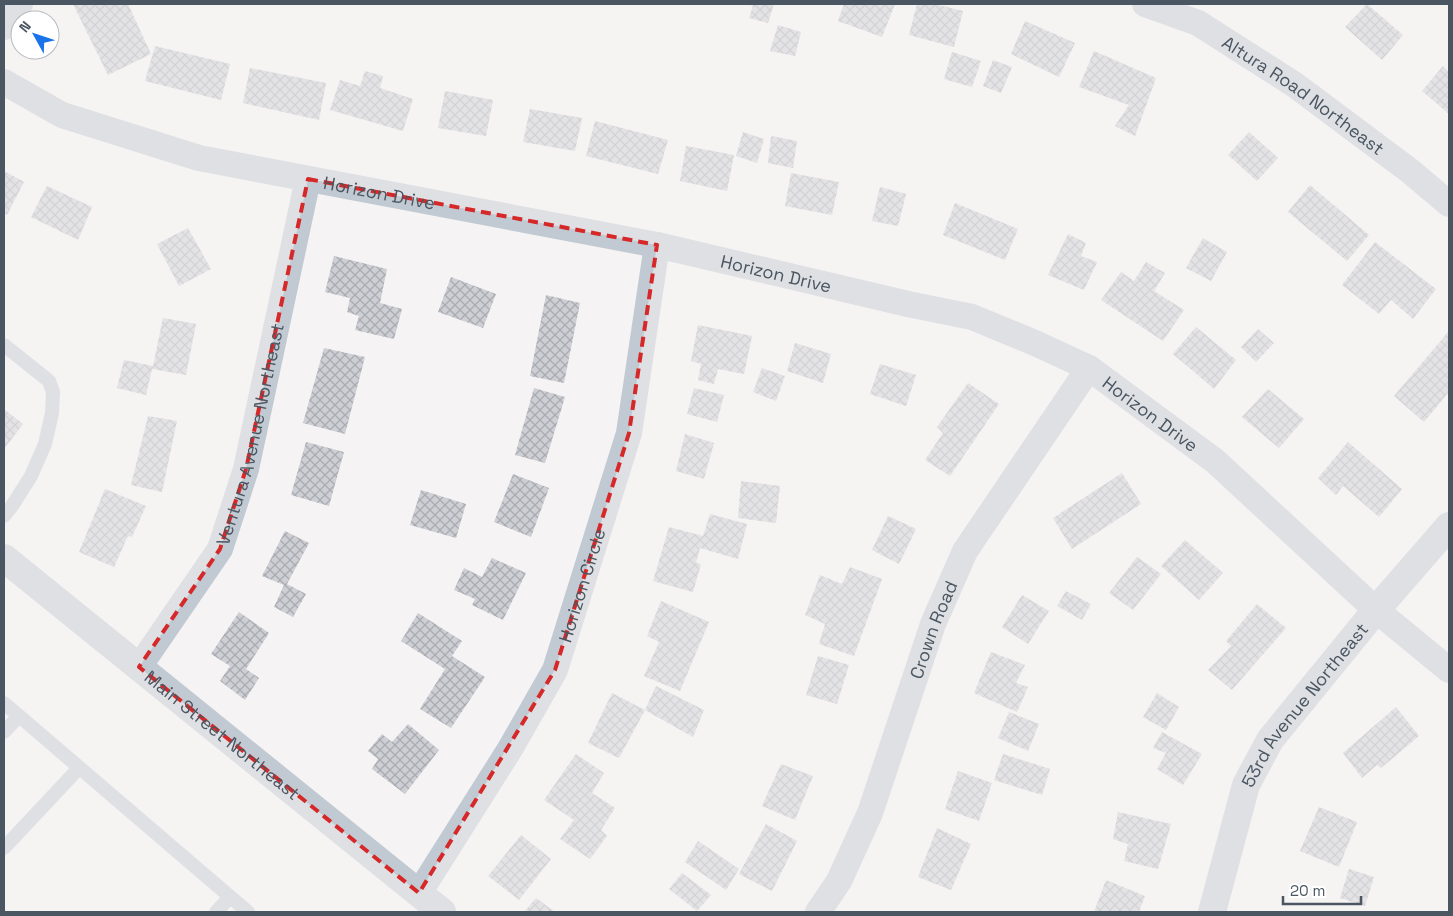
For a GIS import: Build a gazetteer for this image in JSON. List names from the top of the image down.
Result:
{
  "streets": {
    "street": [
      "Altura Road Northeast",
      "Horizon Drive",
      "Ventura Avenue Northeast",
      "Horizon Circle",
      "Crown Road",
      "53rd Avenue Northeast",
      "Main Street Northeast"
    ]
  },
  "crossings": [
    ["Horizon Drive", "Ventura Avenue Northeast"],
    ["Horizon Drive", "Horizon Circle"],
    ["Horizon Drive", "Crown Road"],
    ["Horizon Drive", "53rd Avenue Northeast"],
    ["Ventura Avenue Northeast", "Main Street Northeast"],
    ["Horizon Circle", "Main Street Northeast"]
  ],
  "scale_bar": "20 m",
  "north": "top left"
}
